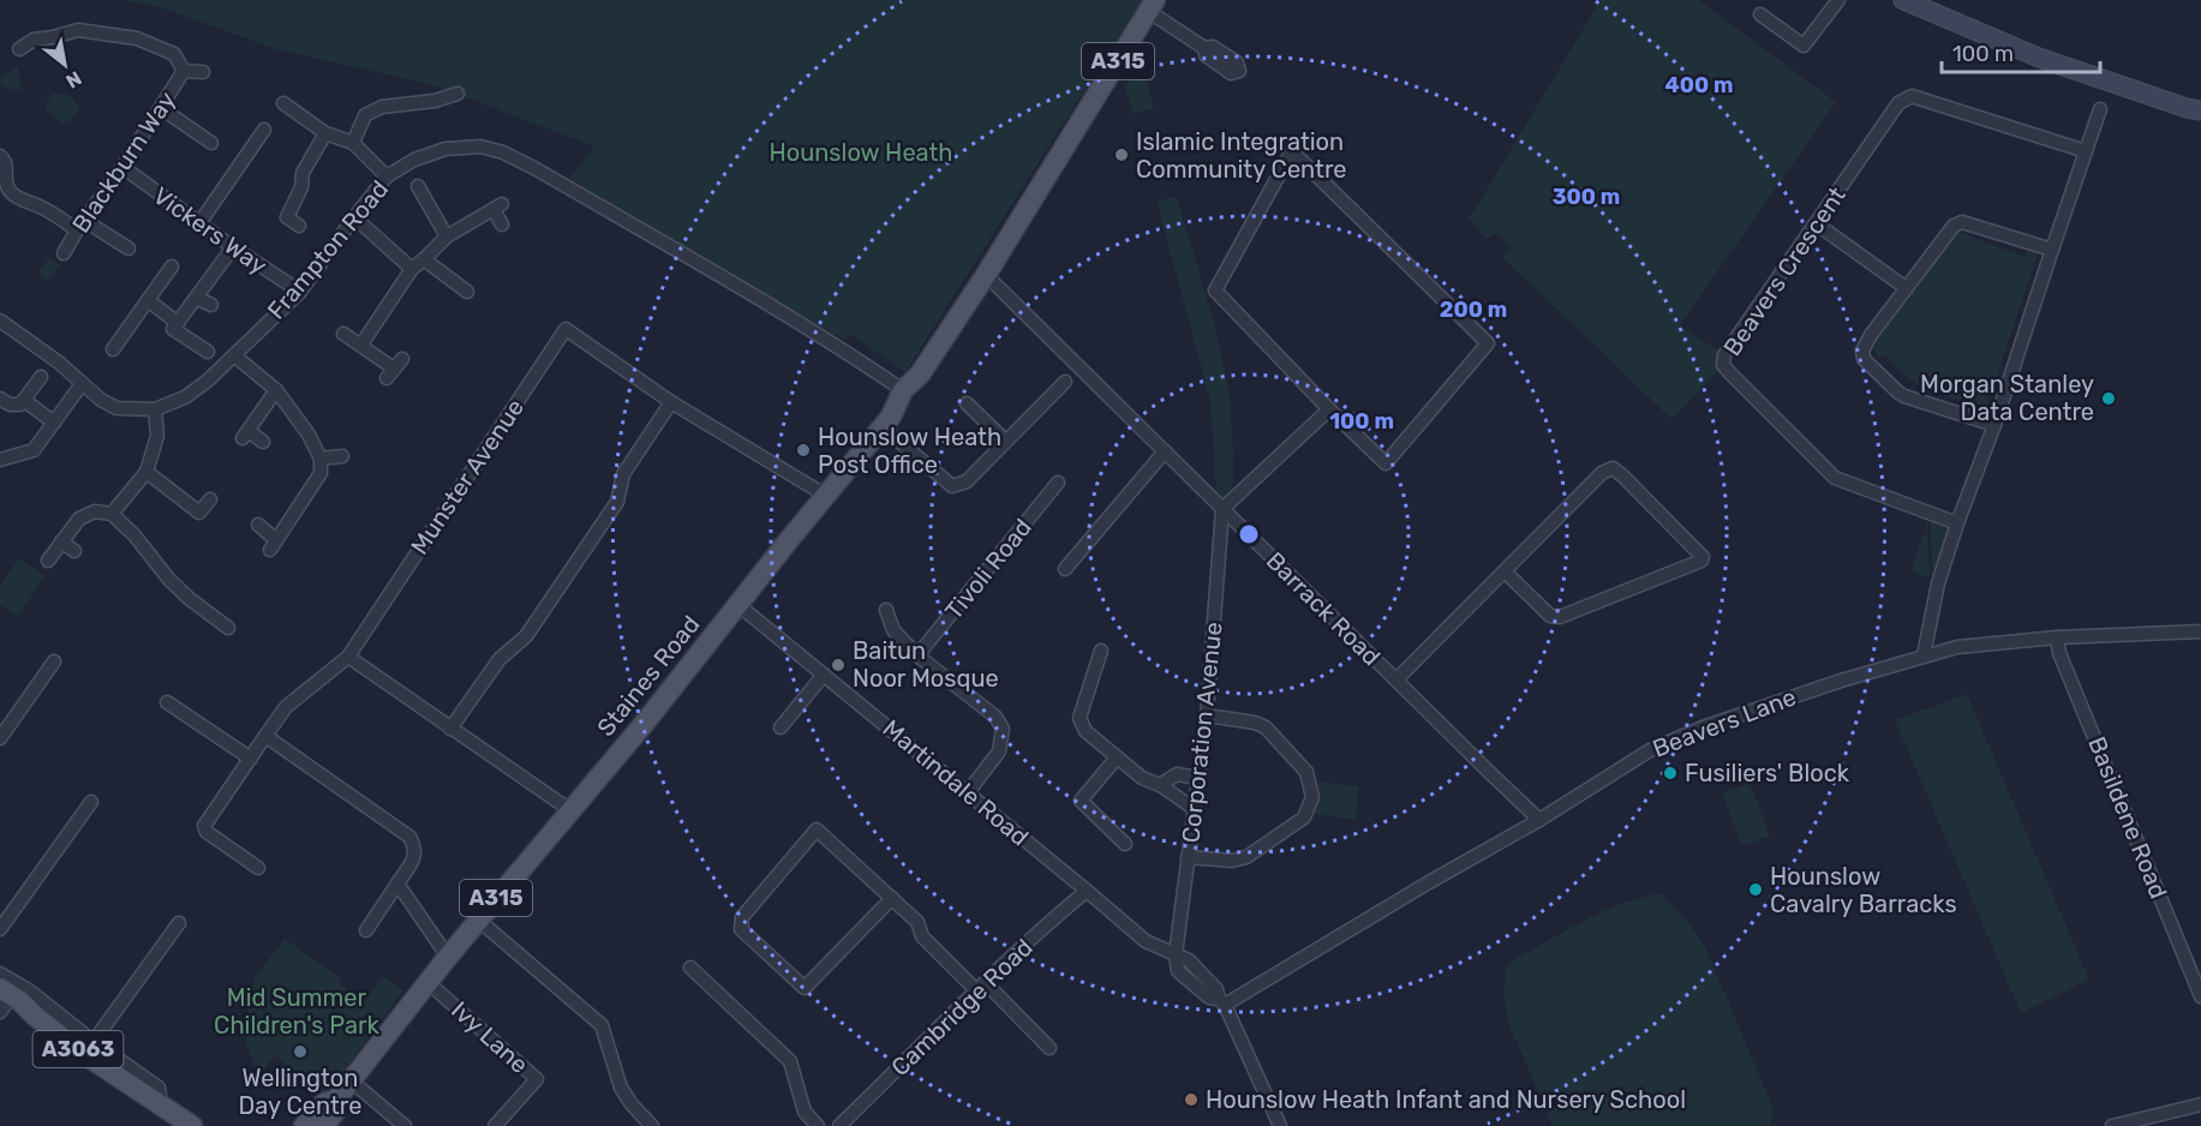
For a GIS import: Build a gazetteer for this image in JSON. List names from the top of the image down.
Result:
{
  "streets": {
    "main road": ["A315", "Staines Road", "A3063"],
    "street": [
      "Blackburn Way",
      "Vickers Way",
      "Frampton Road",
      "Beavers Crescent",
      "Munster Avenue",
      "Tivoli Road",
      "Barrack Road",
      "Beavers Lane",
      "Corporation Avenue",
      "Martindale Road",
      "Basildene Road",
      "Cambridge Road",
      "Ivy Lane"
    ]
  },
  "crossings": [
    ["A315", "Barrack Road"],
    ["A315", "Staines Road"],
    ["Blackburn Way", "Vickers Way"],
    ["Vickers Way", "Frampton Road"],
    ["Frampton Road", "Staines Road"],
    ["Munster Avenue", "Staines Road"],
    ["Barrack Road", "Staines Road"],
    ["Barrack Road", "Beavers Lane"],
    ["Barrack Road", "Corporation Avenue"],
    ["Staines Road", "Martindale Road"],
    ["Staines Road", "Ivy Lane"],
    ["Beavers Lane", "Basildene Road"],
    ["Corporation Avenue", "Martindale Road"],
    ["Martindale Road", "Cambridge Road"]
  ],
  "parks": ["Hounslow Heath", "Mid Summer Children's Park"],
  "places": [
    "Islamic Integration Community Centre",
    "Morgan Stanley Data Centre",
    "Hounslow Heath Post Office",
    "Baitun Noor Mosque",
    "Fusiliers' Block",
    "Hounslow Cavalry Barracks",
    "Wellington Day Centre",
    "Hounslow Heath Infant and Nursery School"
  ],
  "scale_bar": "100 m",
  "north": "bottom right",
  "rings": [
    "400 m",
    "300 m",
    "200 m",
    "100 m"
  ]
}
